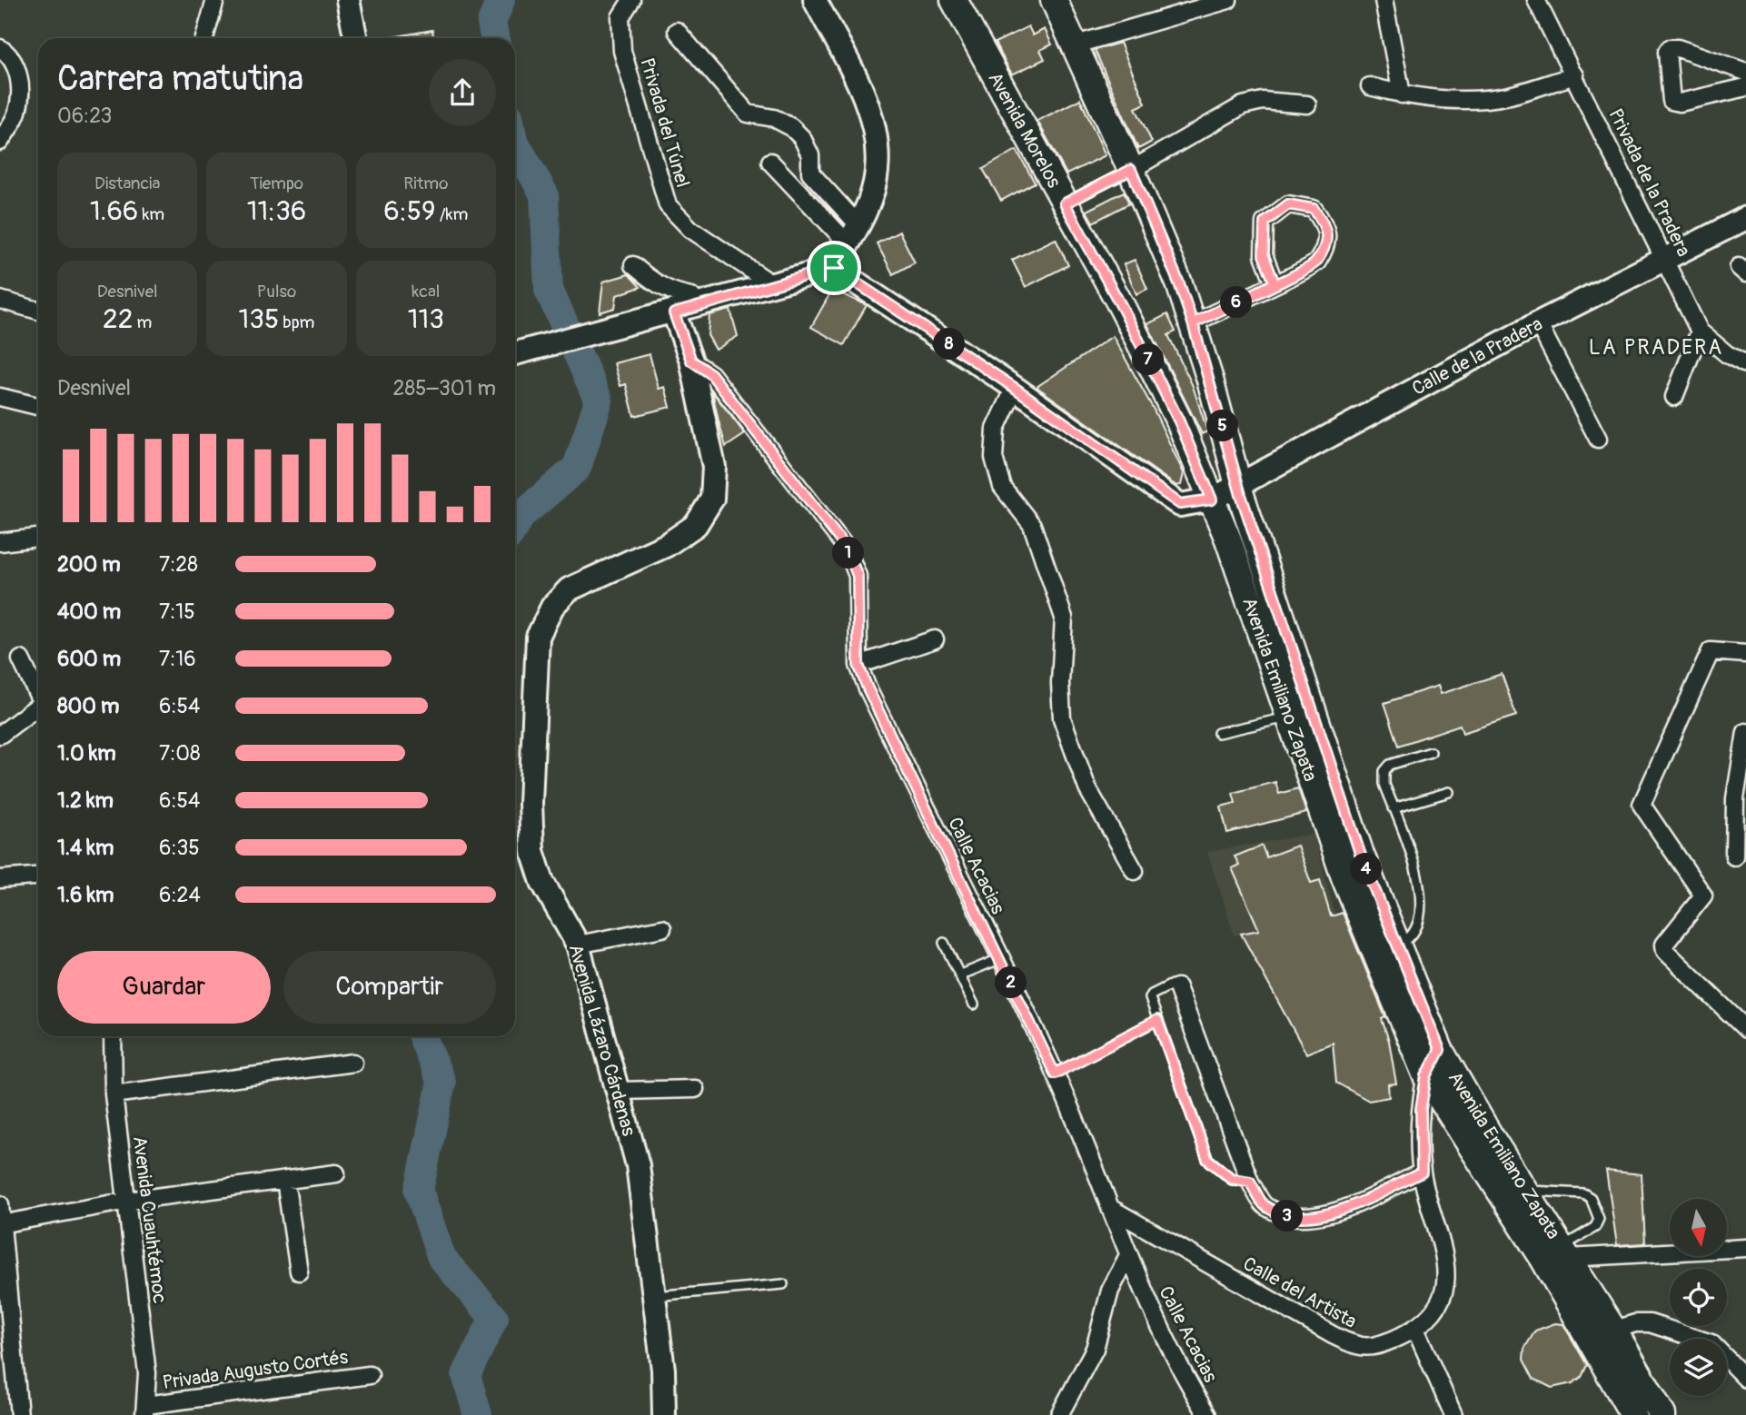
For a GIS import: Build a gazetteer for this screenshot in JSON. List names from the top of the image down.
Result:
{
  "streets": {
    "main road": ["Avenida Morelos", "Avenida Emiliano Zapata"],
    "street": [
      "Privada del Túnel",
      "Privada de la Pradera",
      "Calle de la Pradera",
      "Calle Acacias",
      "Avenida Lázaro Cárdenas",
      "Avenida Cuauhtémoc",
      "Calle del Artista",
      "Privada Augusto Cortés"
    ]
  },
  "crossings": [
    ["Avenida Morelos", "Calle de la Pradera"],
    ["Avenida Morelos", "Avenida Emiliano Zapata"],
    ["Privada de la Pradera", "Calle de la Pradera"],
    ["Calle de la Pradera", "Avenida Emiliano Zapata"],
    ["Avenida Emiliano Zapata", "Calle del Artista"],
    ["Calle Acacias", "Avenida Lázaro Cárdenas"],
    ["Calle Acacias", "Calle del Artista"],
    ["Avenida Cuauhtémoc", "Privada Augusto Cortés"]
  ],
  "districts": ["LA PRADERA"],
  "north": "bottom",
  "page": {
    "heading": ["Carrera matutina", "06:23"],
    "stats": [
      ["Distancia", "1.66 km"],
      ["Tiempo", "11:36"],
      ["Ritmo", "6:59 /km"],
      ["Desnivel", "22 m"],
      ["Pulso", "135 bpm"],
      ["kcal", "113"]
    ],
    "pins": [
      "6",
      "8",
      "7",
      "5",
      "1",
      "4",
      "2",
      "3"
    ],
    "chart": ["Desnivel", "285–301 m"],
    "list": [
      {
        "name": "200 m",
        "note": "7:28"
      },
      {
        "name": "400 m",
        "note": "7:15"
      },
      {
        "name": "600 m",
        "note": "7:16"
      },
      {
        "name": "800 m",
        "note": "6:54"
      },
      {
        "name": "1.0 km",
        "note": "7:08"
      },
      {
        "name": "1.2 km",
        "note": "6:54"
      },
      {
        "name": "1.4 km",
        "note": "6:35"
      },
      {
        "name": "1.6 km",
        "note": "6:24"
      }
    ],
    "buttons": ["Guardar", "Compartir"]
  }
}
